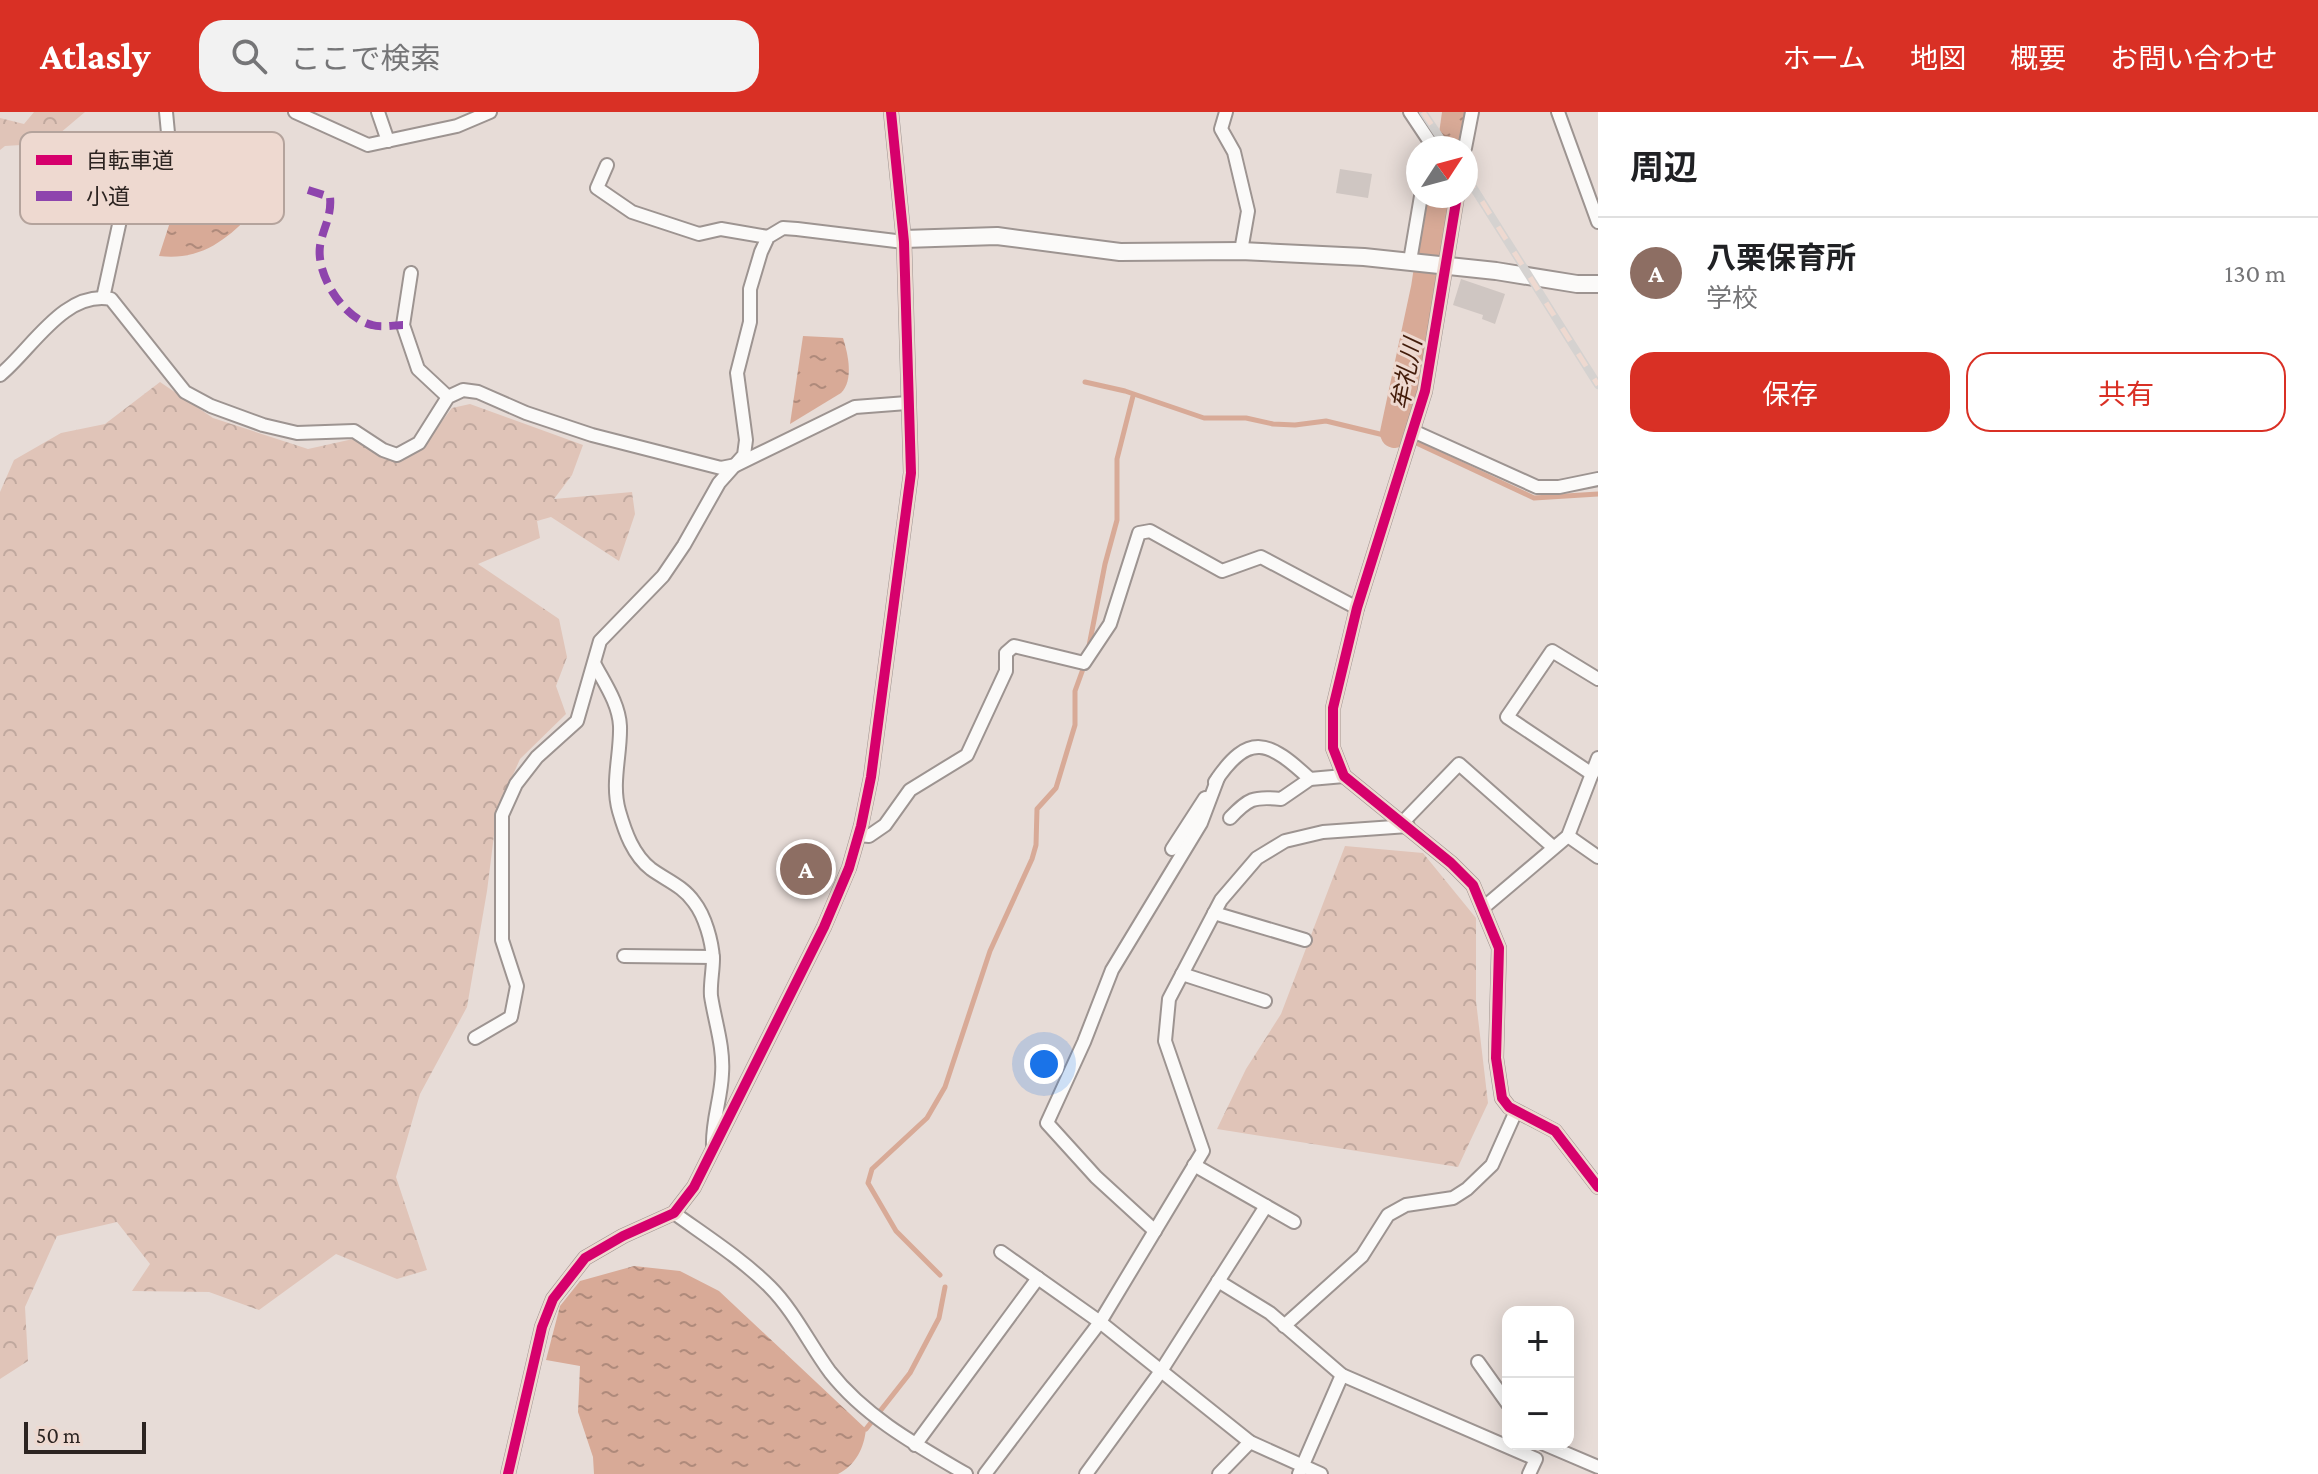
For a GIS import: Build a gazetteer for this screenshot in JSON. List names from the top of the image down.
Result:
{
  "water": ["牟礼川"],
  "legend": ["自転車道", "小道"],
  "scale_bar": "50 m",
  "north": "top right",
  "page": {
    "header": "Atlasly",
    "search": "ここで検索",
    "nav": [
      "ホーム",
      "地図",
      "概要",
      "お問い合わせ"
    ],
    "heading": "周辺",
    "list": [
      {
        "mark": "A",
        "name": "八栗保育所",
        "note": "学校",
        "value": "130 m"
      }
    ],
    "buttons": ["保存", "共有"],
    "pins": "A",
    "map_buttons": ["+", "−"],
    "scale": "50 m"
  }
}
